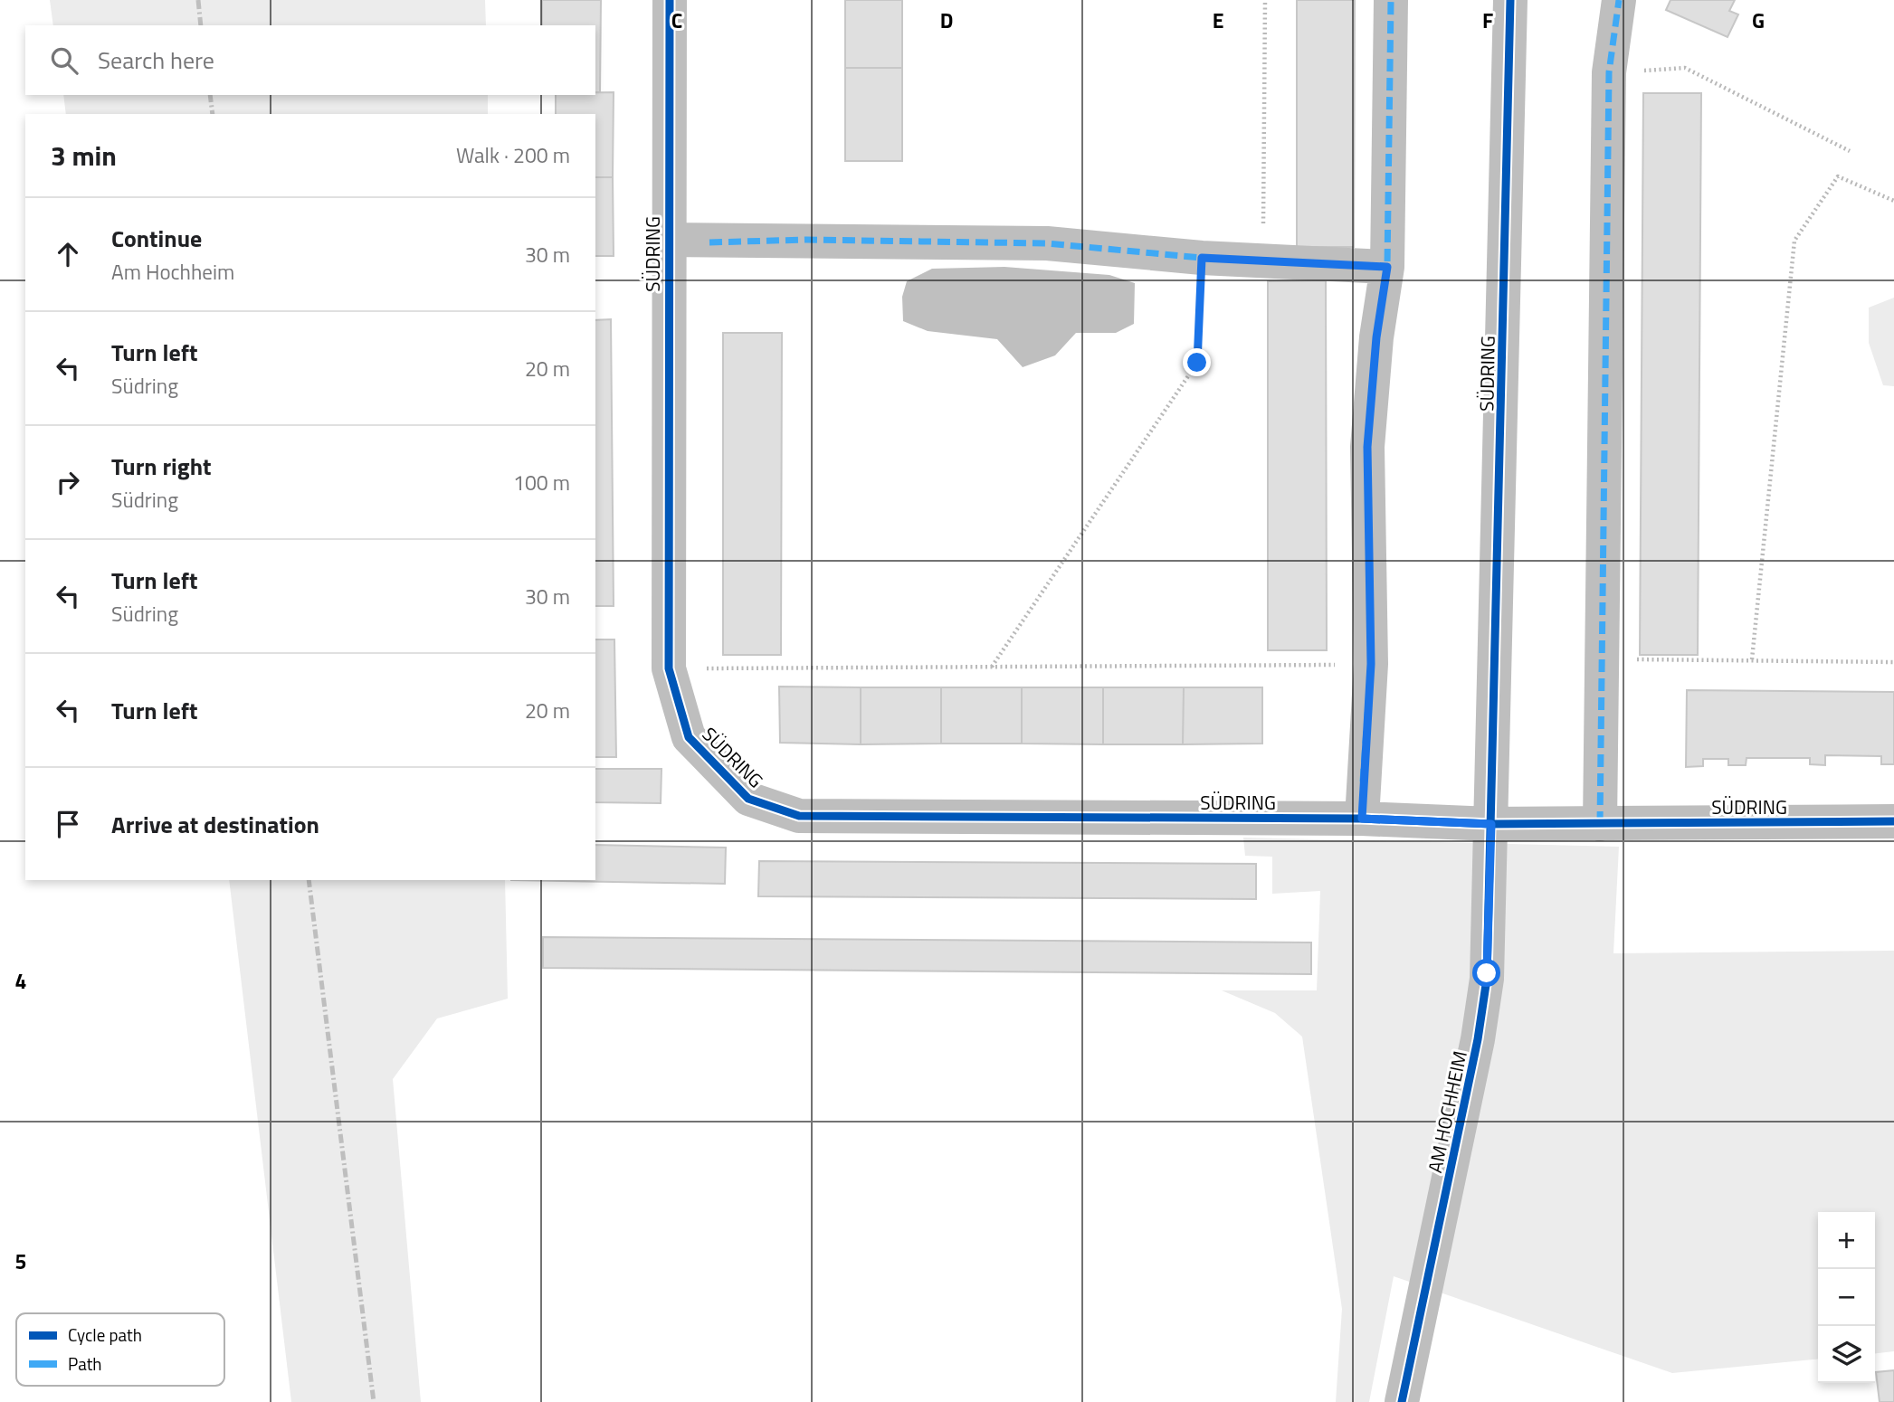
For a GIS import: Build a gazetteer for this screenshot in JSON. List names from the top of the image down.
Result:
{
  "streets": {
    "street": ["SÜDRING", "AM HOCHHEIM"]
  },
  "crossings": [
    ["SÜDRING", "AM HOCHHEIM"]
  ],
  "legend": ["Cycle path", "Path"],
  "page": {
    "search": "Search here",
    "heading": ["3 min", "Walk · 200 m"],
    "list": [
      ["Continue", "Am Hochheim", "30 m"],
      ["Turn left", "Südring", "20 m"],
      ["Turn right", "Südring", "100 m"],
      ["Turn left", "Südring", "30 m"],
      ["Turn left", "20 m"],
      "Arrive at destination"
    ],
    "map_buttons": ["+", "−"]
  },
  "grid": {
    "columns": [
      "C",
      "D",
      "E",
      "F",
      "G"
    ],
    "rows": ["4", "5"]
  }
}
